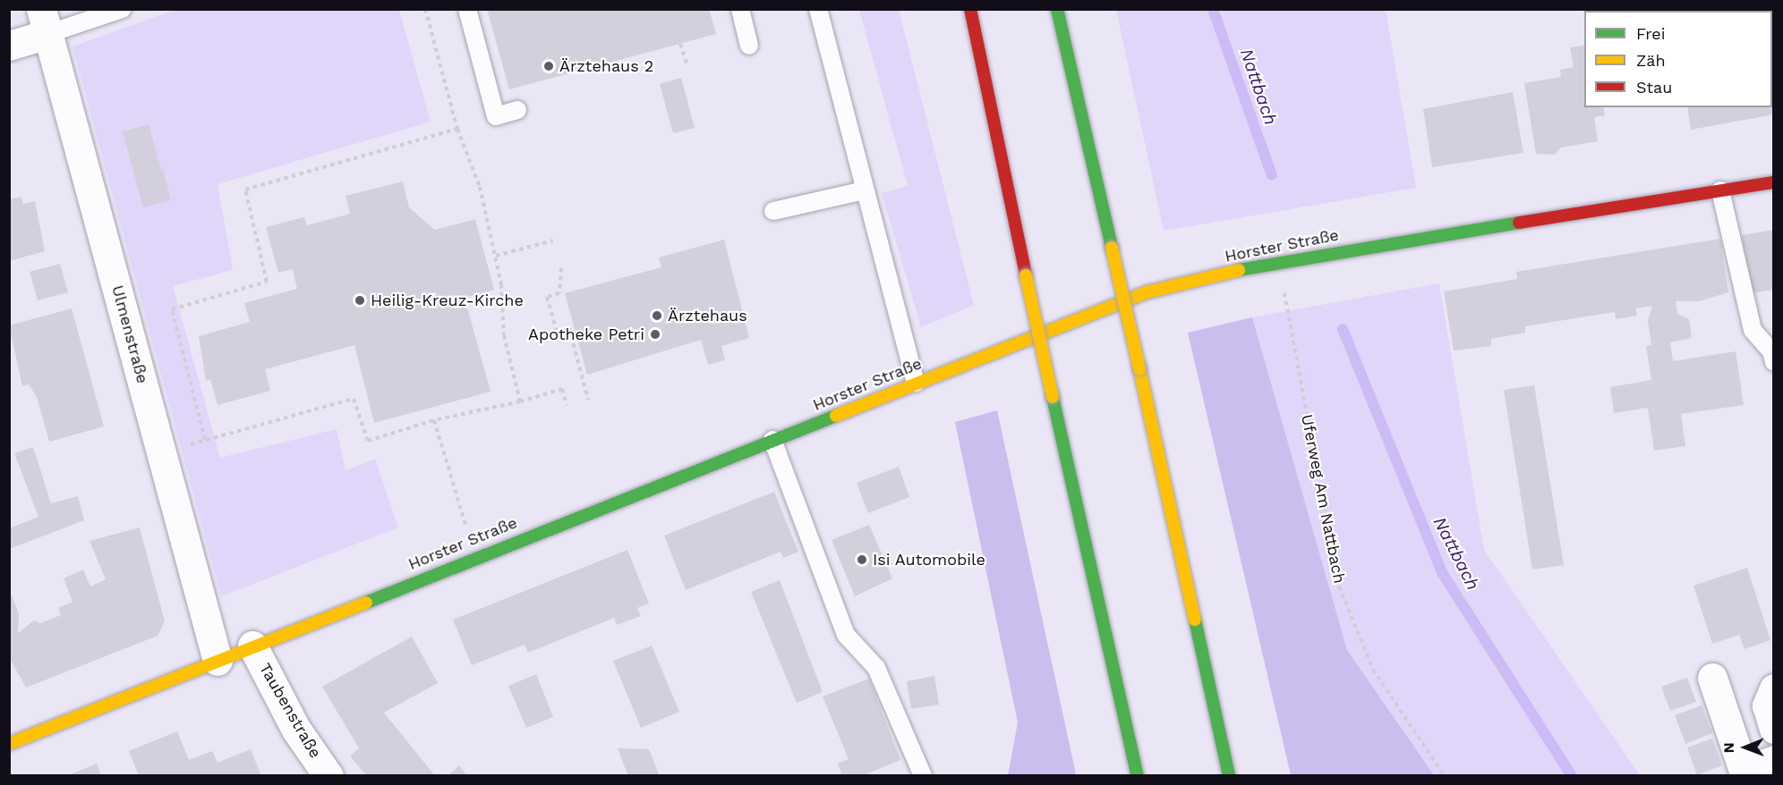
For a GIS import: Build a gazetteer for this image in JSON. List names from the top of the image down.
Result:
{
  "streets": {
    "main road": ["Horster Straße"],
    "street": ["Ulmenstraße", "Taubenstraße"],
    "path": ["Uferweg Am Nattbach"]
  },
  "crossings": [
    ["Horster Straße", "Ulmenstraße"],
    ["Horster Straße", "Uferweg Am Nattbach"],
    ["Horster Straße", "Taubenstraße"]
  ],
  "water": ["Nattbach"],
  "places": [
    "Ärztehaus 2",
    "Heilig-Kreuz-Kirche",
    "Ärztehaus",
    "Apotheke Petri",
    "Isi Automobile"
  ],
  "legend": ["Frei", "Zäh", "Stau"],
  "north": "left"
}
